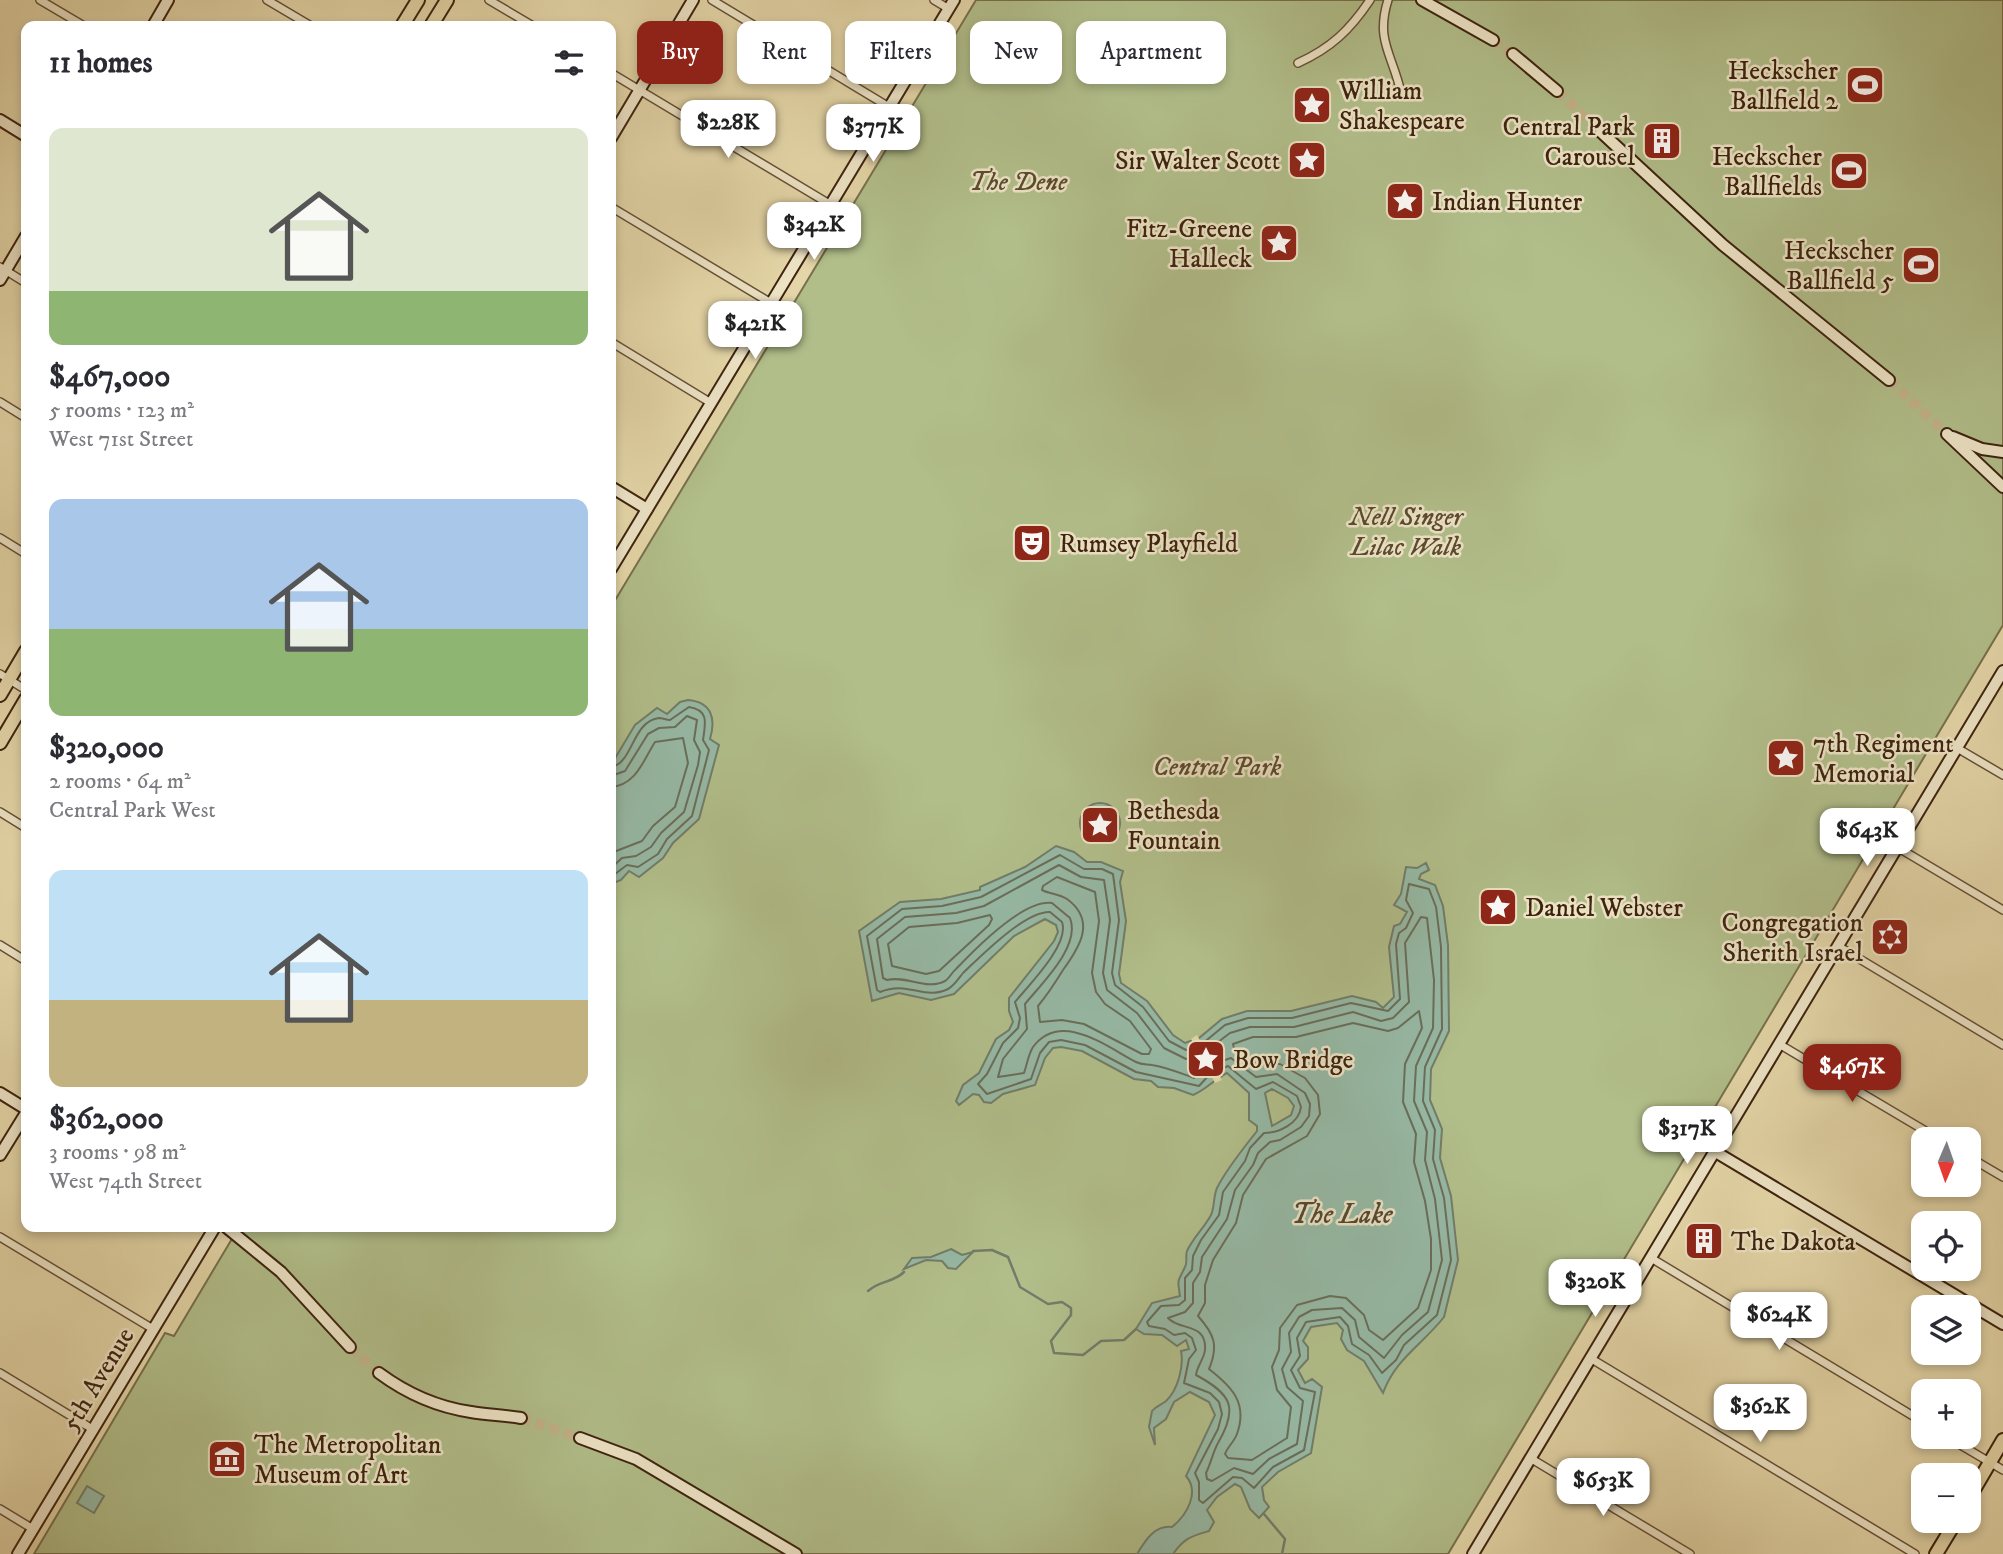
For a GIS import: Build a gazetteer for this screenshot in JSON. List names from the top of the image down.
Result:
{
  "streets": {
    "main road": ["5th Avenue"]
  },
  "water": ["The Lake"],
  "parks": ["The Dene", "Nell Singer Lilac Walk", "Central Park"],
  "places": {
    "sports": ["Heckscher Ballfield 2", "Heckscher Ballfields", "Heckscher Ballfield 5"],
    "place": [
      "William Shakespeare",
      "Sir Walter Scott",
      "Indian Hunter",
      "Fitz-Greene Halleck",
      "7th Regiment Memorial",
      "Bethesda Fountain",
      "Daniel Webster",
      "Bow Bridge"
    ],
    "building": ["Central Park Carousel", "The Dakota"],
    "theatre": ["Rumsey Playfield"],
    "synagogue": ["Congregation Sherith Israel"],
    "museum": ["The Metropolitan Museum of Art"]
  },
  "north": "bottom",
  "page": {
    "chip": [
      "Buy",
      "Rent",
      "Filters",
      "New",
      "Apartment"
    ],
    "heading": "11 homes",
    "price": [
      "$228K",
      "$377K",
      "$342K",
      "$421K",
      "$643K",
      "$467K",
      "$317K",
      "$320K",
      "$624K",
      "$362K",
      "$653K"
    ],
    "list": [
      {
        "name": "$467,000",
        "note": "5 rooms · 123 m² · West 71st Street"
      },
      {
        "name": "$320,000",
        "note": "2 rooms · 64 m² · Central Park West"
      },
      {
        "name": "$362,000",
        "note": "3 rooms · 98 m² · West 74th Street"
      }
    ],
    "map_buttons": ["+", "−"]
  }
}
